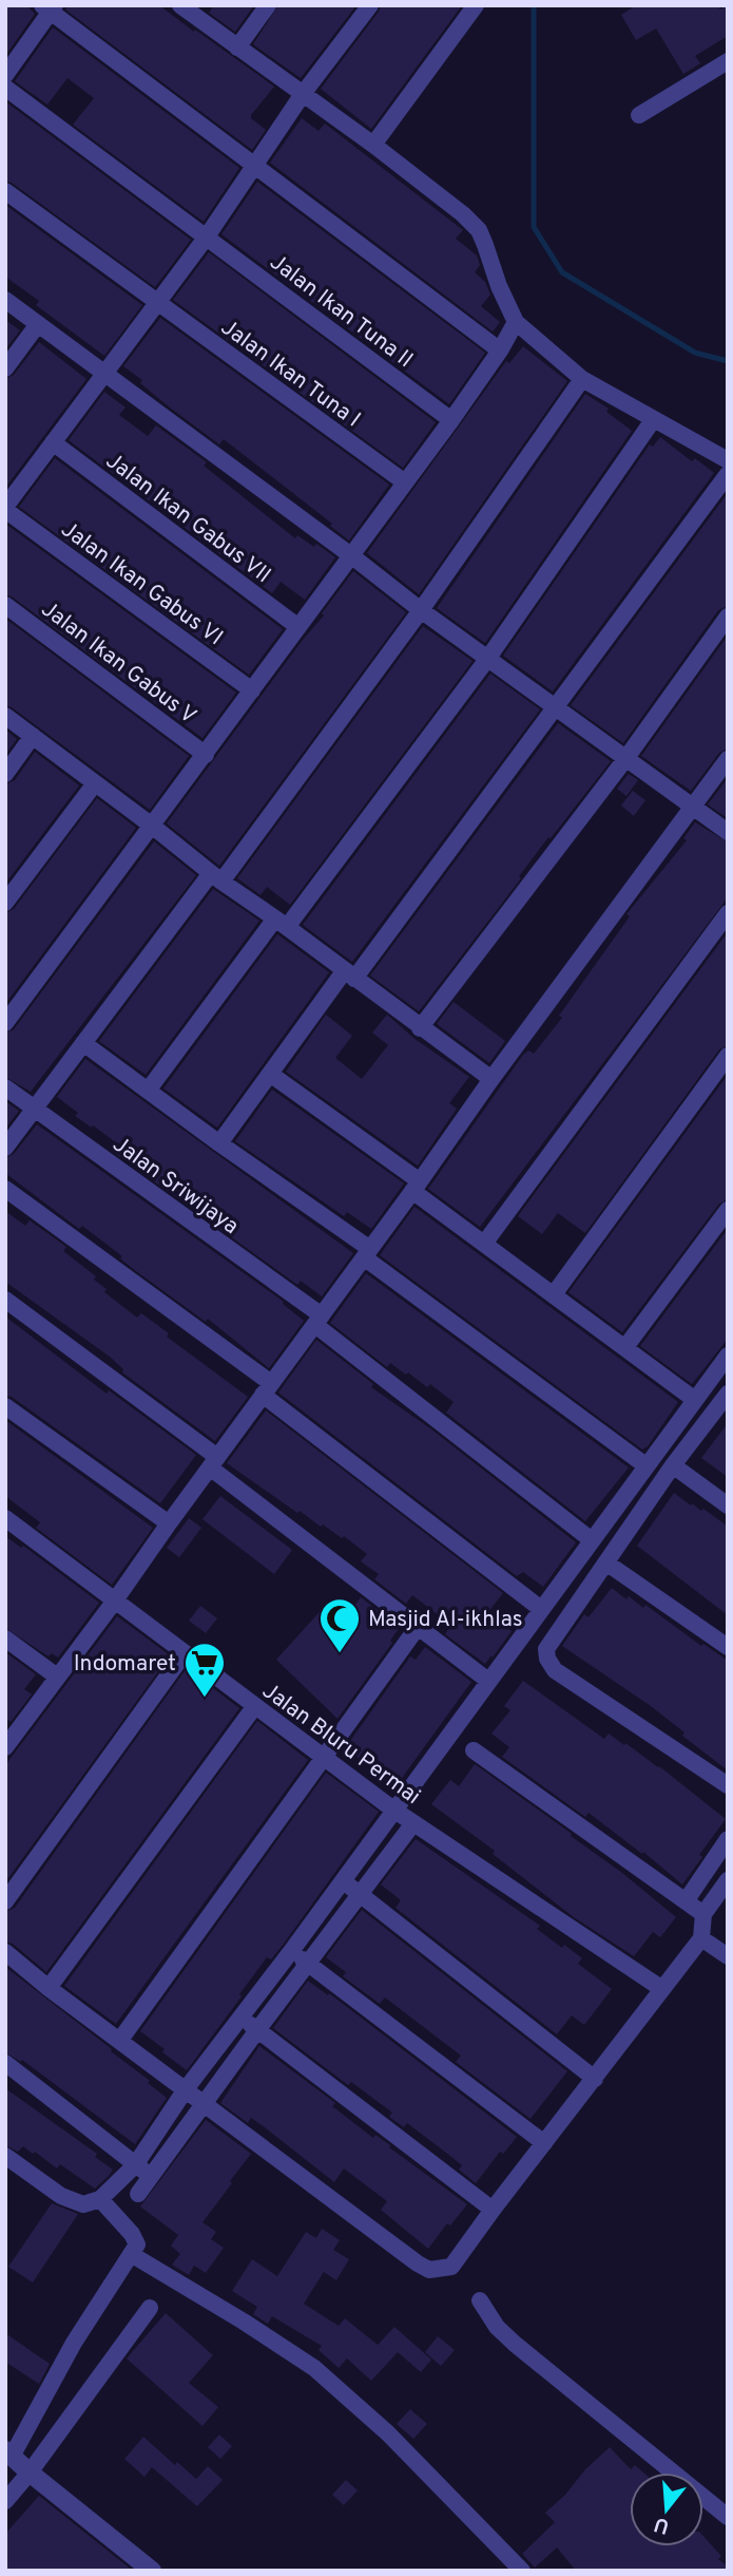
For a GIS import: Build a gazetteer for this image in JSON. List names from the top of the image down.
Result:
{
  "streets": {
    "street": [
      "Jalan Ikan Tuna II",
      "Jalan Ikan Tuna I",
      "Jalan Ikan Gabus VII",
      "Jalan Ikan Gabus VI",
      "Jalan Ikan Gabus V",
      "Jalan Sriwijaya",
      "Jalan Bluru Permai"
    ]
  },
  "places": {
    "mosque": ["Masjid Al-ikhlas"],
    "supermarket": ["Indomaret"]
  },
  "north": "bottom"
}
